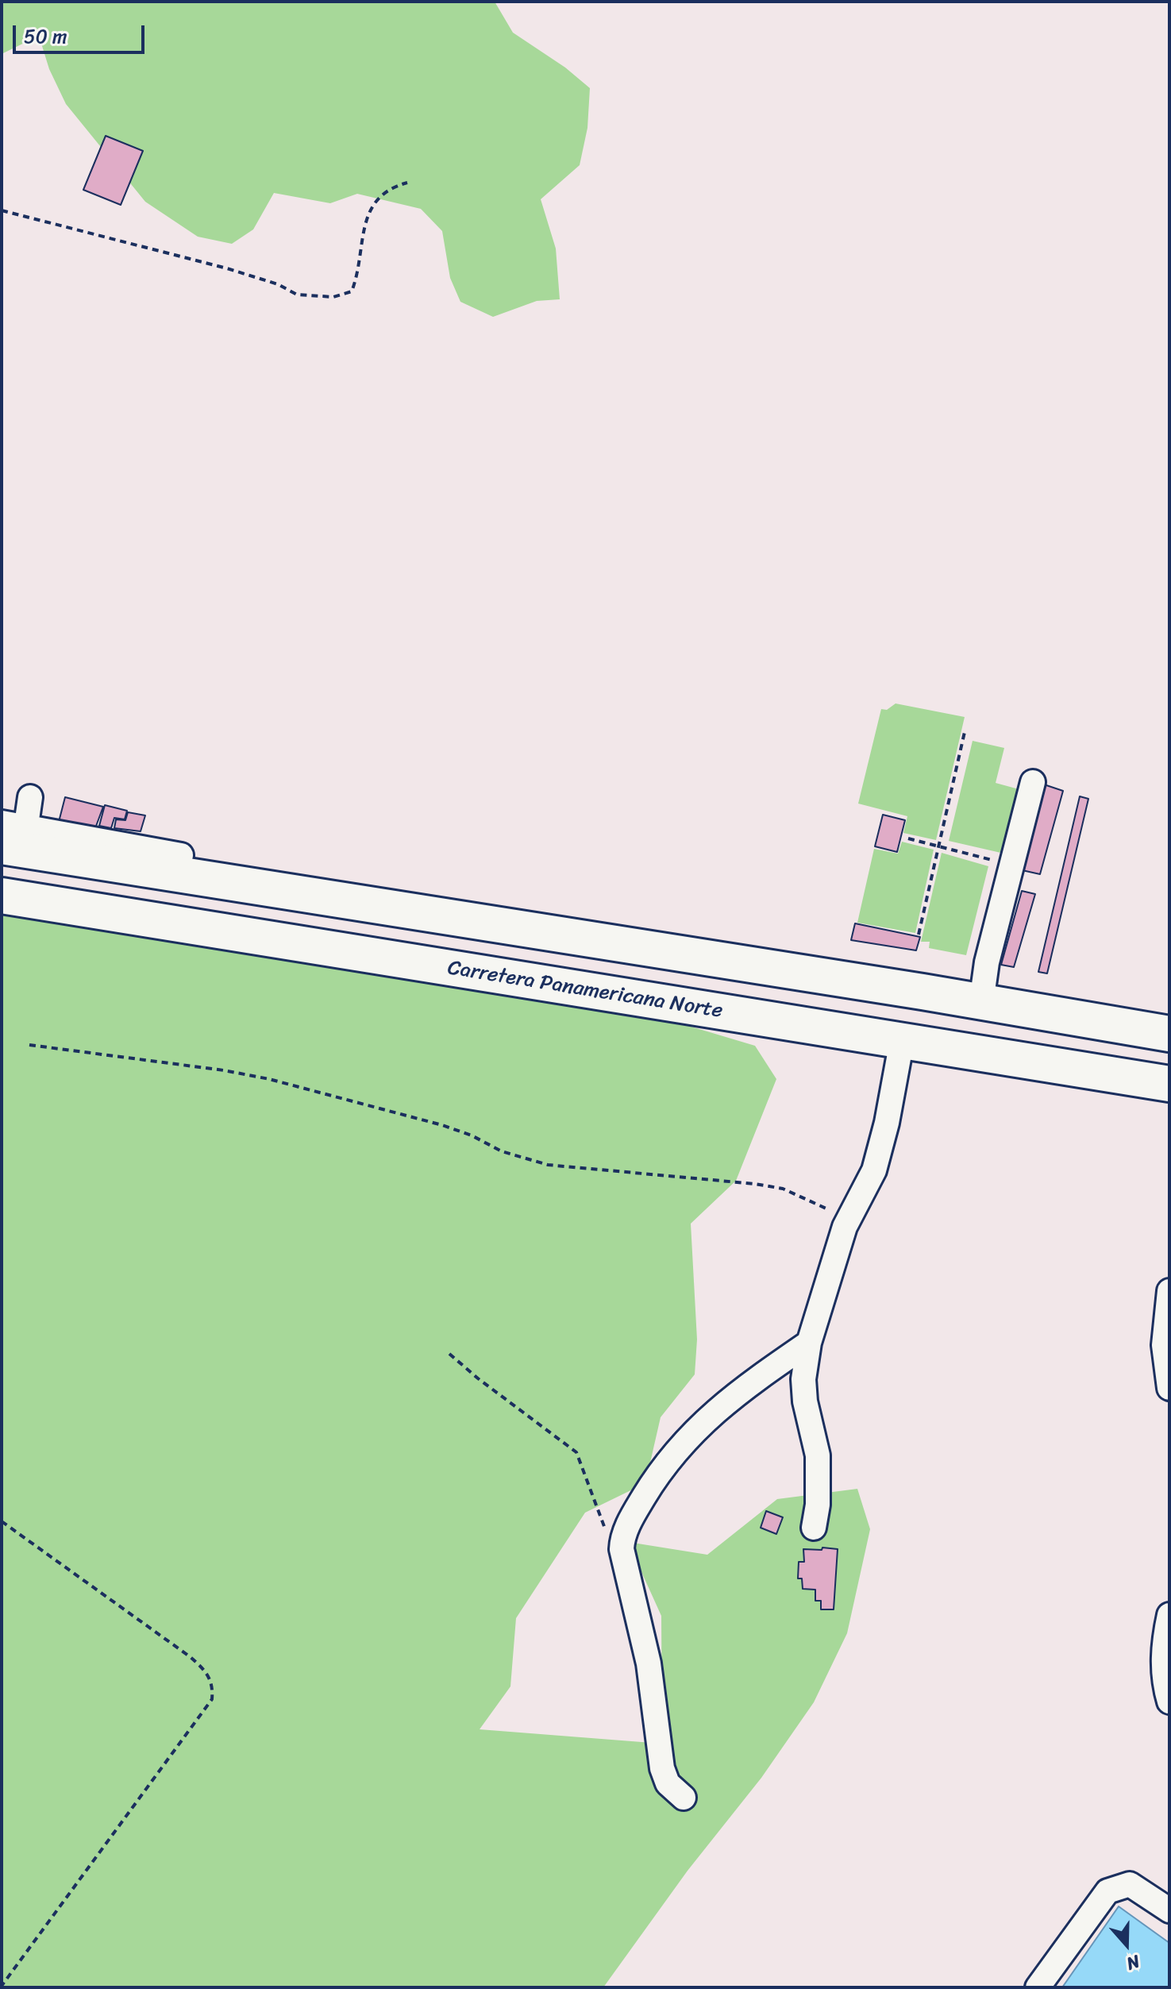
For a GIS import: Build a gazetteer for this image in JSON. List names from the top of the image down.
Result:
{
  "streets": {
    "highway": ["Carretera Panamericana Norte"]
  },
  "scale_bar": "50 m",
  "north": "bottom"
}
